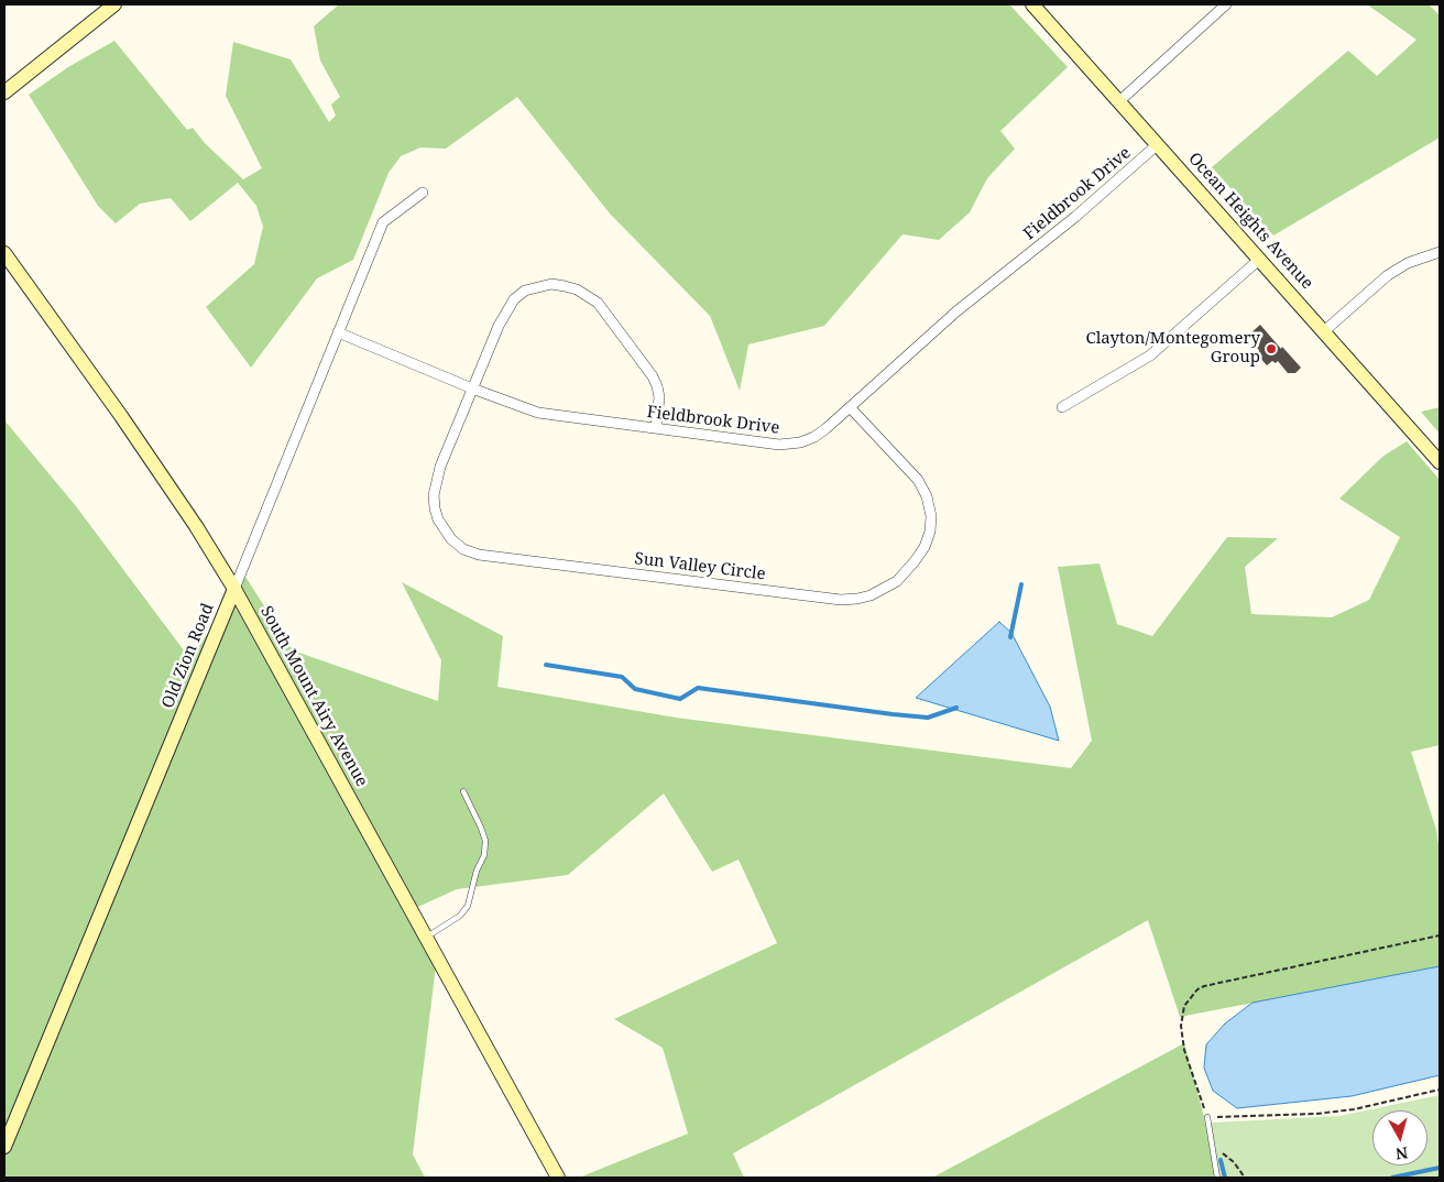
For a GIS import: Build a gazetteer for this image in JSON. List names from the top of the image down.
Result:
{
  "streets": {
    "street": [
      "Fieldbrook Drive",
      "Ocean Heights Avenue",
      "Sun Valley Circle",
      "Old Zion Road",
      "South Mount Airy Avenue"
    ]
  },
  "crossings": [
    ["Fieldbrook Drive", "Ocean Heights Avenue"],
    ["Fieldbrook Drive", "Sun Valley Circle"],
    ["Fieldbrook Drive", "Old Zion Road"],
    ["Old Zion Road", "South Mount Airy Avenue"]
  ],
  "places": ["Clayton/Montegomery Group"],
  "north": "bottom"
}
